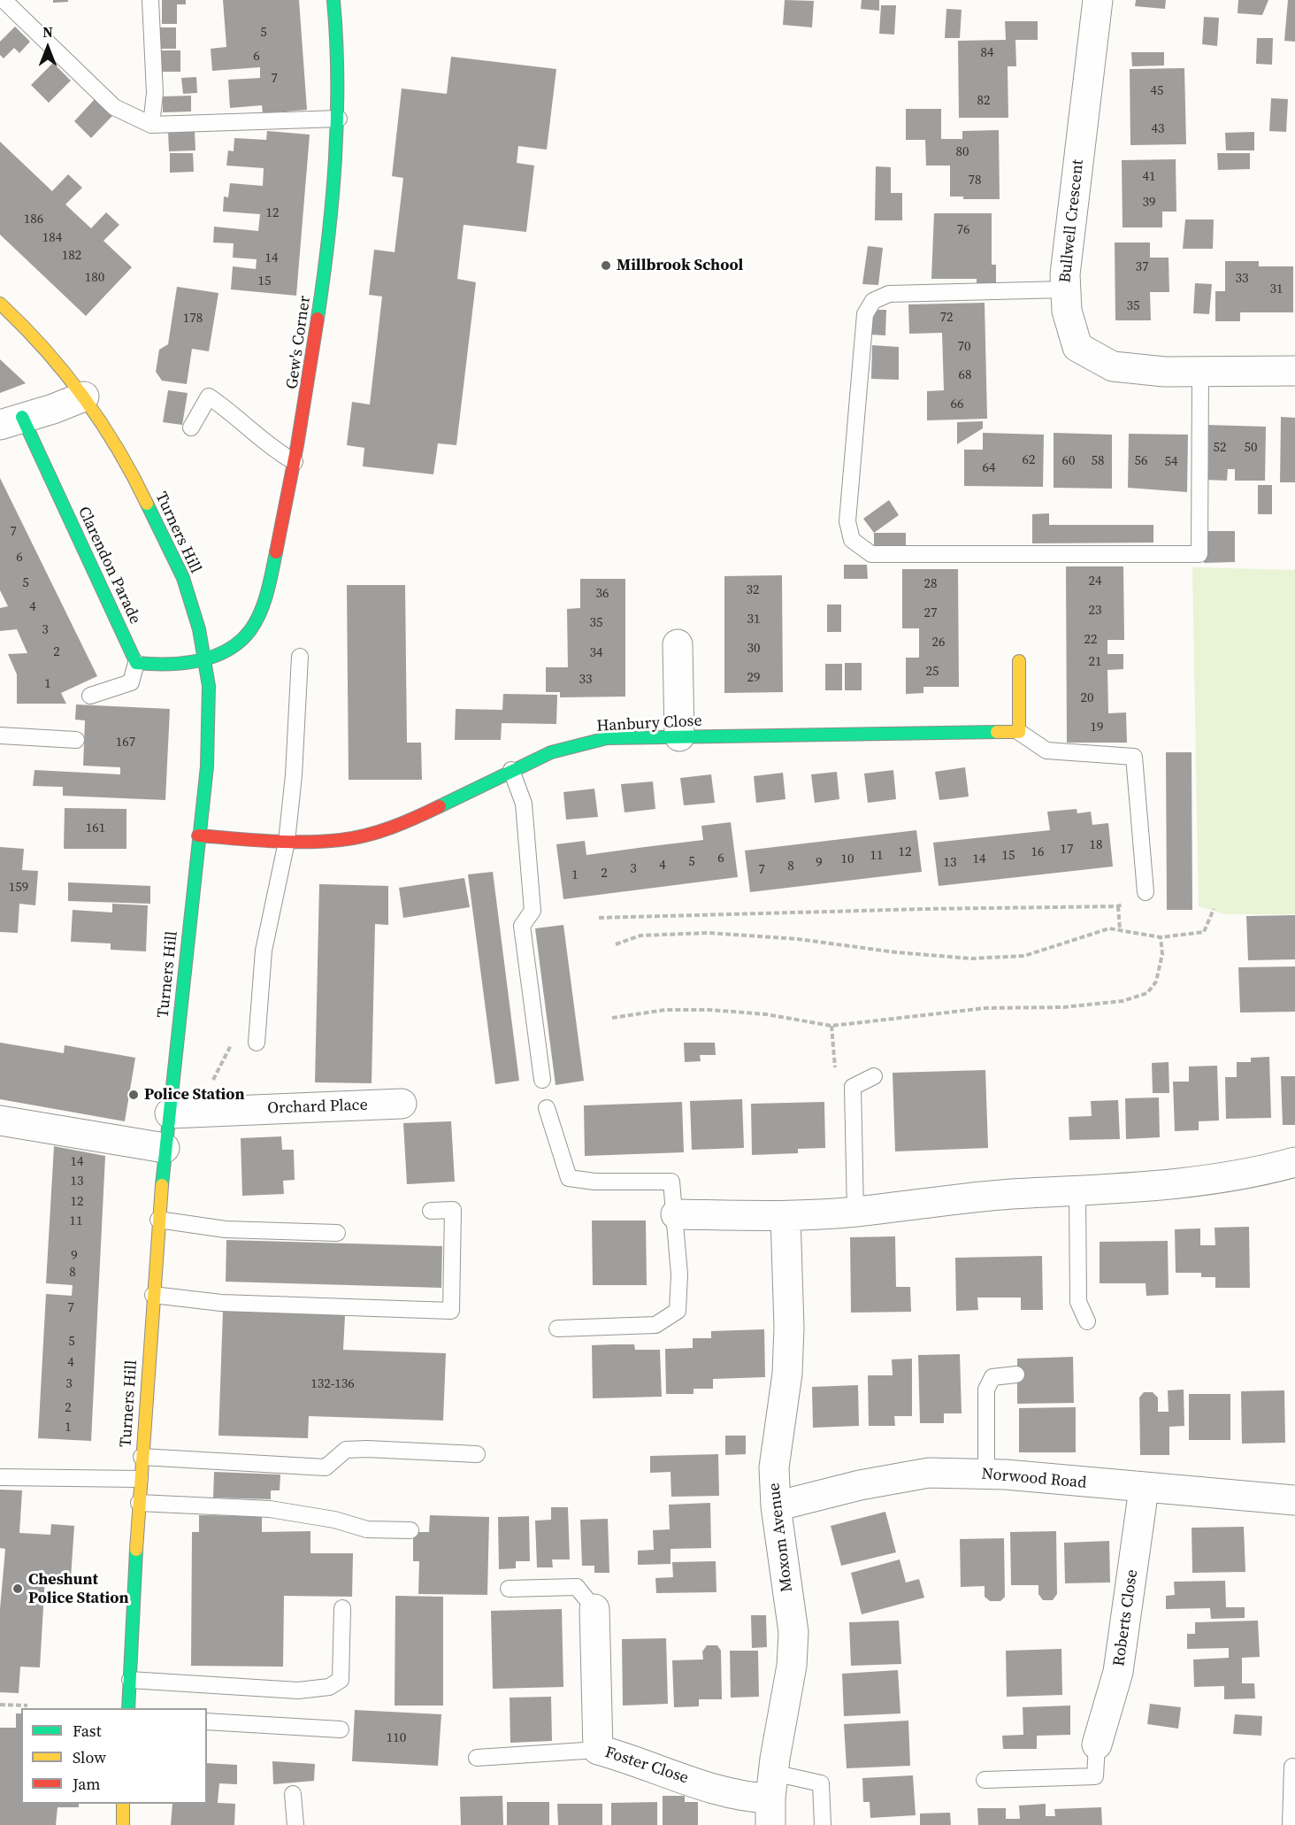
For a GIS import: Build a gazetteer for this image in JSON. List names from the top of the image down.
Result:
{
  "streets": {
    "street": [
      "Bullwell Crescent",
      "Gew's Corner",
      "Turners Hill",
      "Clarendon Parade",
      "Hanbury Close",
      "Orchard Place",
      "Norwood Road",
      "Moxom Avenue",
      "Roberts Close",
      "Foster Close"
    ]
  },
  "crossings": [
    ["Gew's Corner", "Turners Hill"],
    ["Turners Hill", "Hanbury Close"],
    ["Turners Hill", "Orchard Place"],
    ["Norwood Road", "Moxom Avenue"],
    ["Norwood Road", "Roberts Close"],
    ["Moxom Avenue", "Foster Close"]
  ],
  "places": ["Millbrook School", "Police Station", "Cheshunt Police Station"],
  "house_numbers": [
    "5",
    "84",
    "6",
    "7",
    "45",
    "82",
    "43",
    "80",
    "41",
    "78",
    "39",
    "12",
    "186",
    "76",
    "184",
    "182",
    "14",
    "37",
    "180",
    "33",
    "15",
    "31",
    "35",
    "72",
    "178",
    "70",
    "68",
    "66",
    "52",
    "50",
    "62",
    "60",
    "58",
    "56",
    "54",
    "64",
    "7",
    "6",
    "24",
    "5",
    "28",
    "32",
    "36",
    "4",
    "23",
    "27",
    "31",
    "35",
    "3",
    "22",
    "26",
    "30",
    "2",
    "34",
    "21",
    "25",
    "29",
    "33",
    "1",
    "20",
    "19",
    "167",
    "161",
    "18",
    "17",
    "12",
    "16",
    "11",
    "15",
    "6",
    "10",
    "14",
    "5",
    "9",
    "13",
    "4",
    "8",
    "3",
    "7",
    "2",
    "1",
    "159",
    "14",
    "13",
    "12",
    "11",
    "9",
    "8",
    "7",
    "5",
    "4",
    "3",
    "132-136",
    "2",
    "1",
    "110"
  ],
  "legend": ["Fast", "Slow", "Jam"],
  "north": "top"
}
